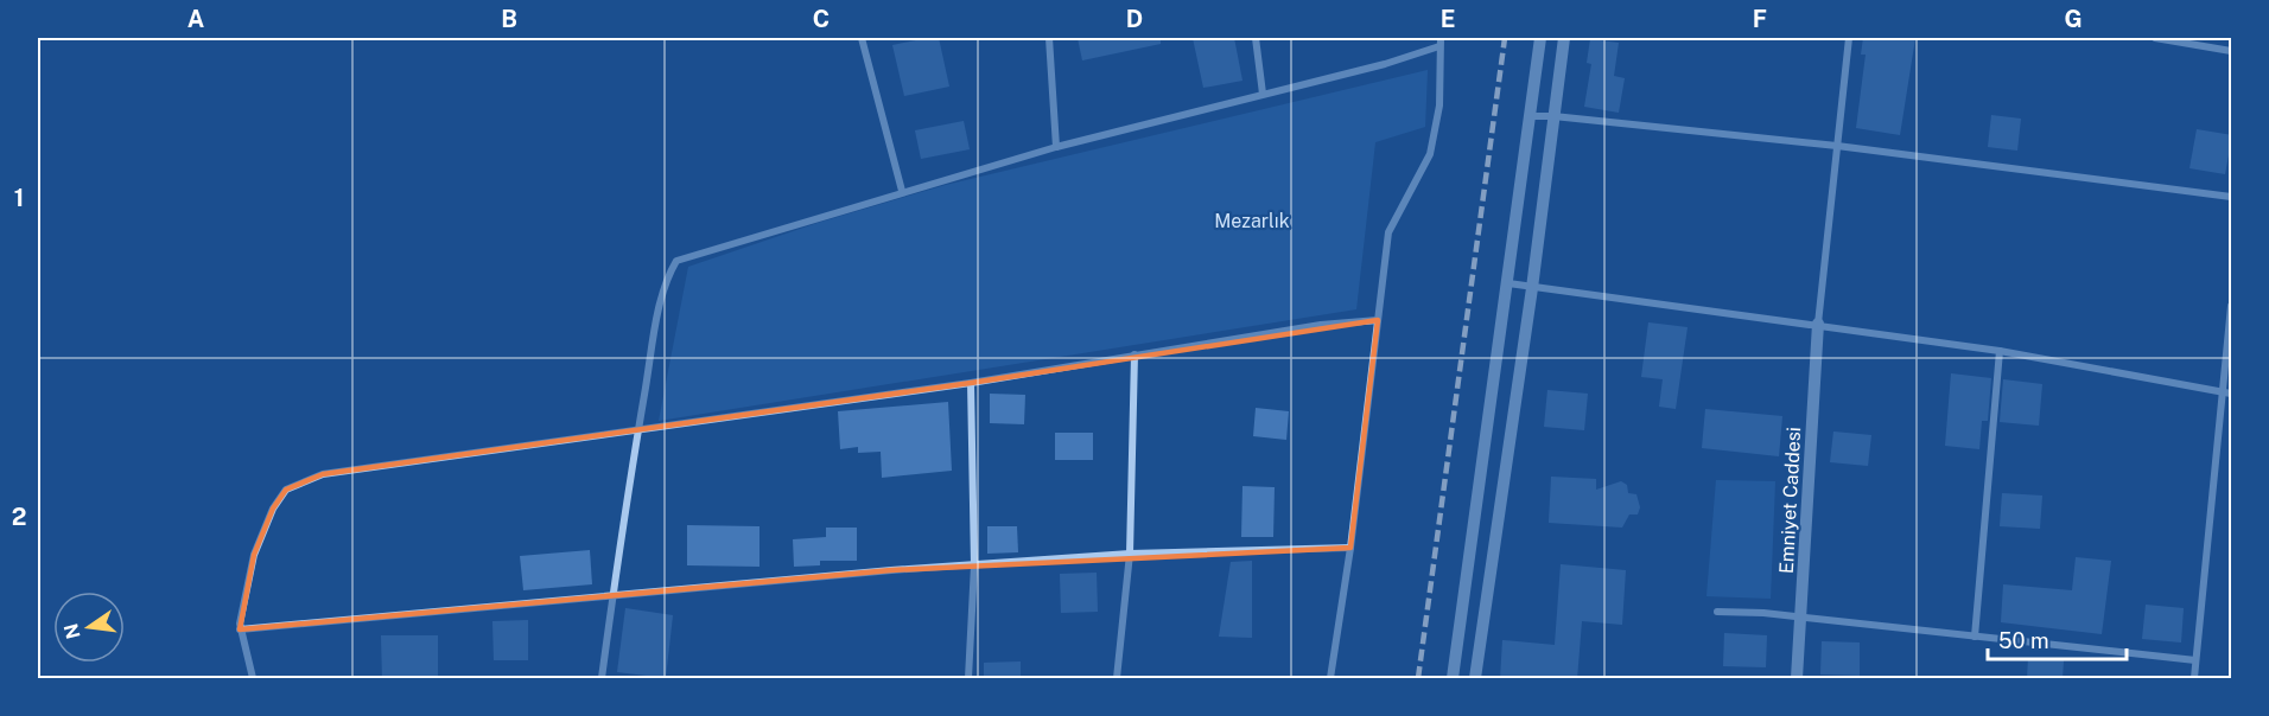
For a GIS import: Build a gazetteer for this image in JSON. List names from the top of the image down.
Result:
{
  "streets": {
    "street": ["Emniyet Caddesi"]
  },
  "parks": ["Mezarlık"],
  "scale_bar": "50 m",
  "north": "left",
  "grid": {
    "columns": [
      "A",
      "B",
      "C",
      "D",
      "E",
      "F",
      "G"
    ],
    "rows": ["1", "2"]
  }
}
